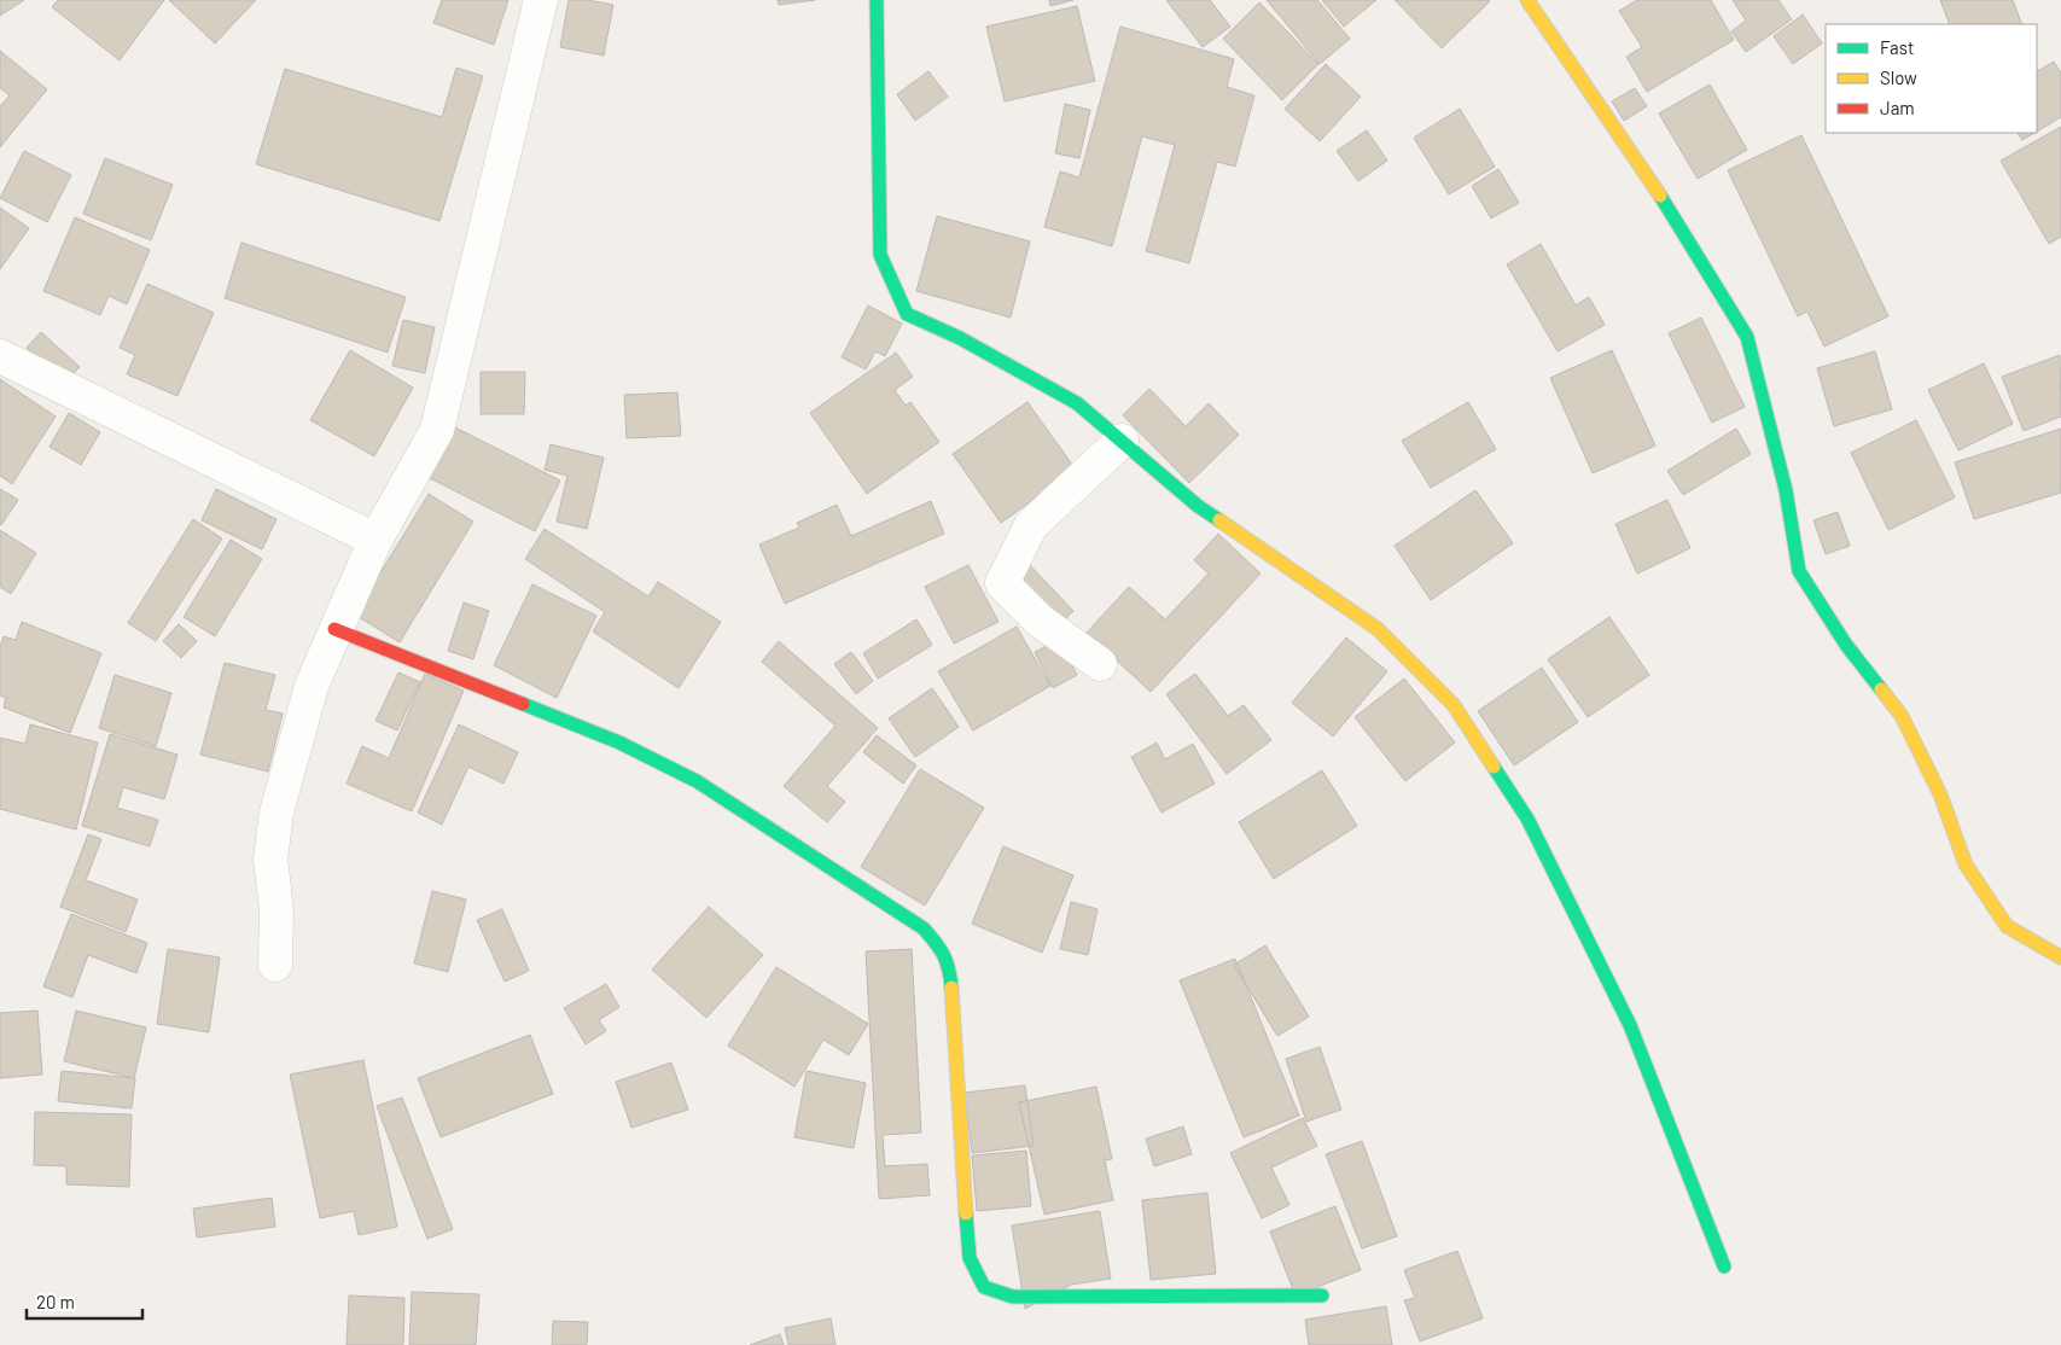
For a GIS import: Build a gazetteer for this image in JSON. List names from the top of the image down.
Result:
{
  "legend": ["Fast", "Slow", "Jam"],
  "scale_bar": "20 m"
}
